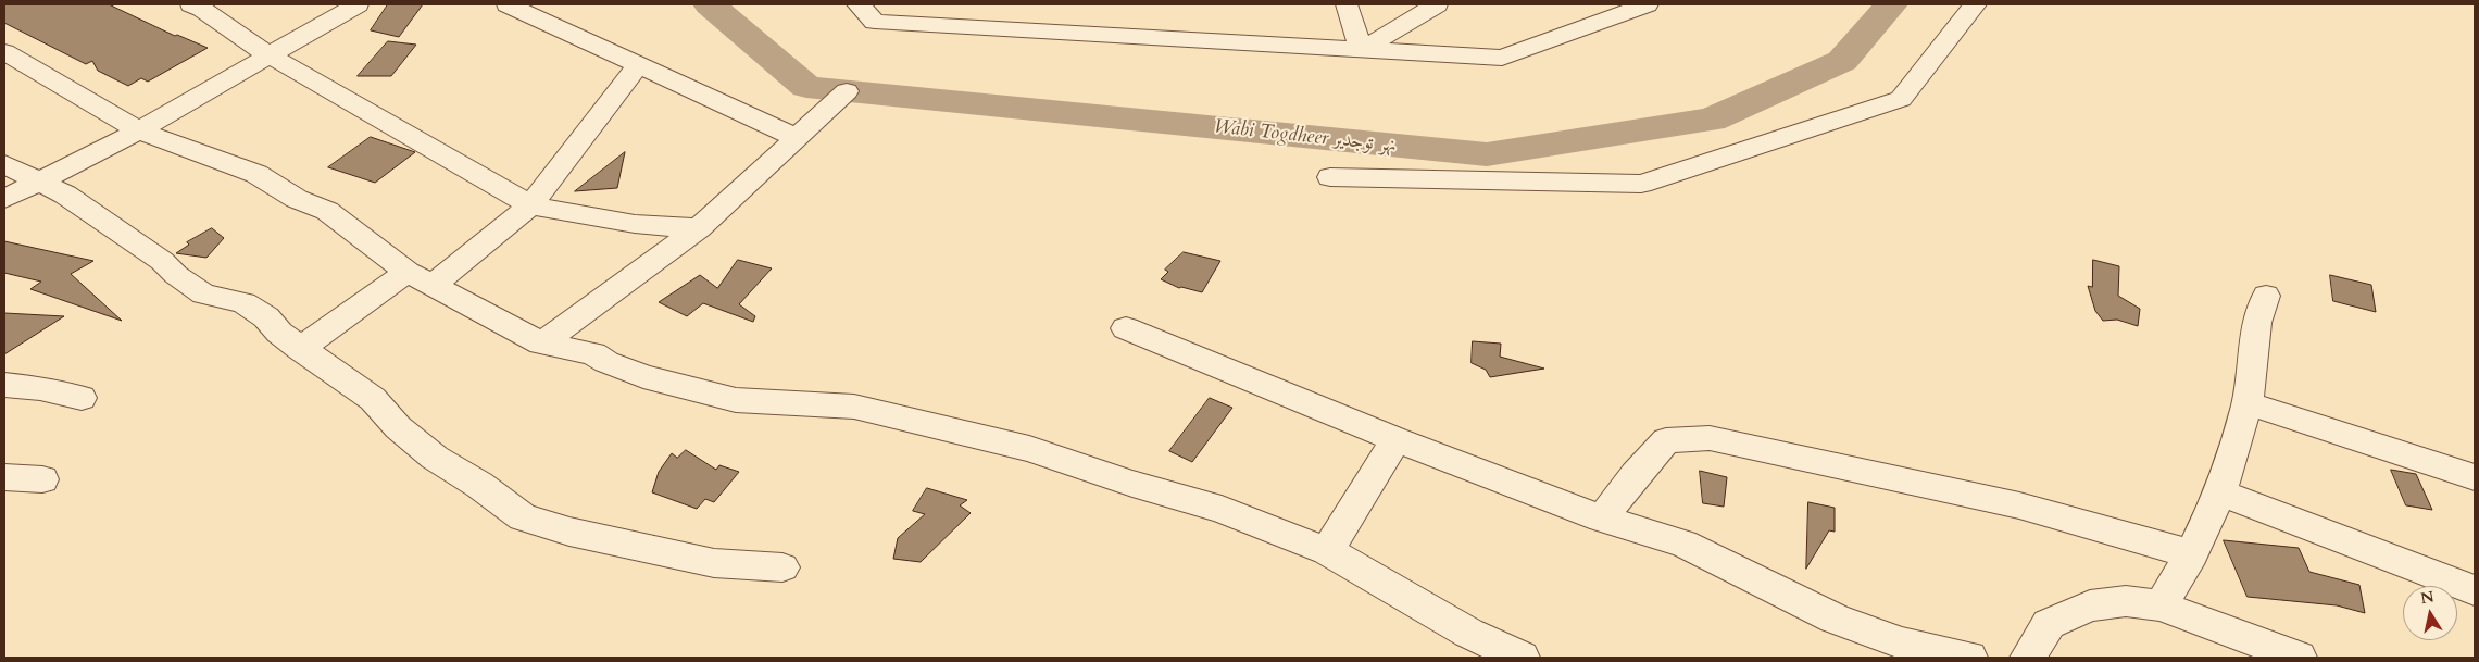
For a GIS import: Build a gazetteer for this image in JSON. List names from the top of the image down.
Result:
{
  "water": ["Wabi Togdheer نهر توجدير"],
  "north": "top"
}
